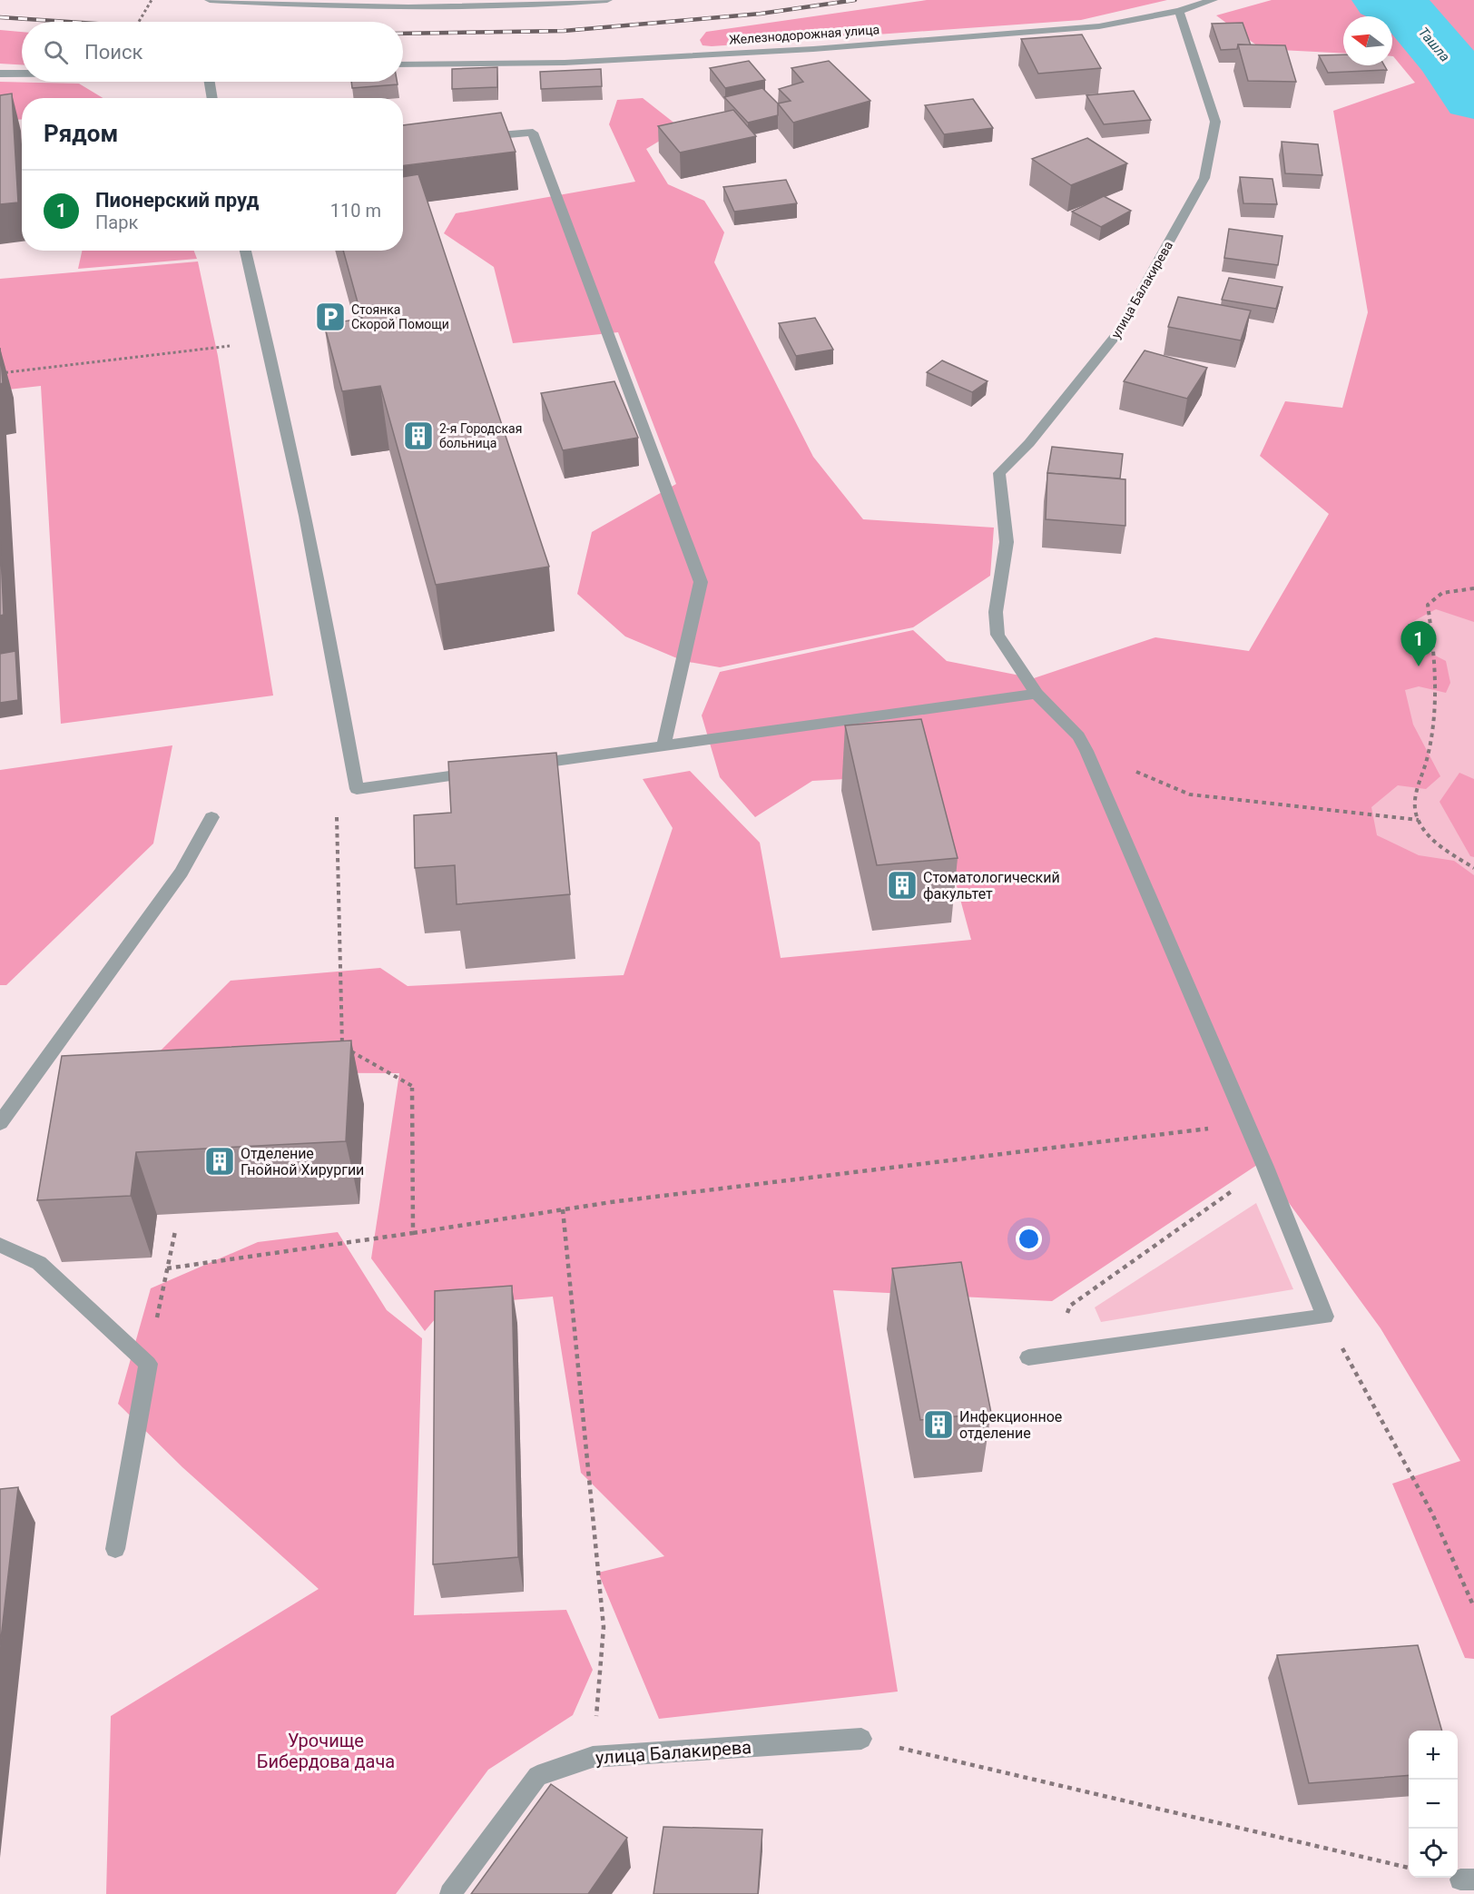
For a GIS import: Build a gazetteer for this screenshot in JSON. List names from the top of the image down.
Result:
{
  "streets": {
    "street": ["Железнодорожная улица", "улица Балакирева"]
  },
  "crossings": [
    ["Железнодорожная улица", "улица Балакирева"]
  ],
  "water": ["Ташла"],
  "parks": ["Урочище Бибердова дача"],
  "places": {
    "parking": ["Стоянка Скорой Помощи"],
    "building": [
      "2-я Городская больница",
      "Стоматологический факультет",
      "Отделение Гнойной Хирургии",
      "Инфекционное отделение"
    ]
  },
  "north": "left",
  "page": {
    "search": "Поиск",
    "heading": "Рядом",
    "list": [
      {
        "mark": "1",
        "name": "Пионерский пруд",
        "note": "Парк",
        "value": "110 m"
      }
    ],
    "pins": "1",
    "map_buttons": ["+", "−"]
  }
}
